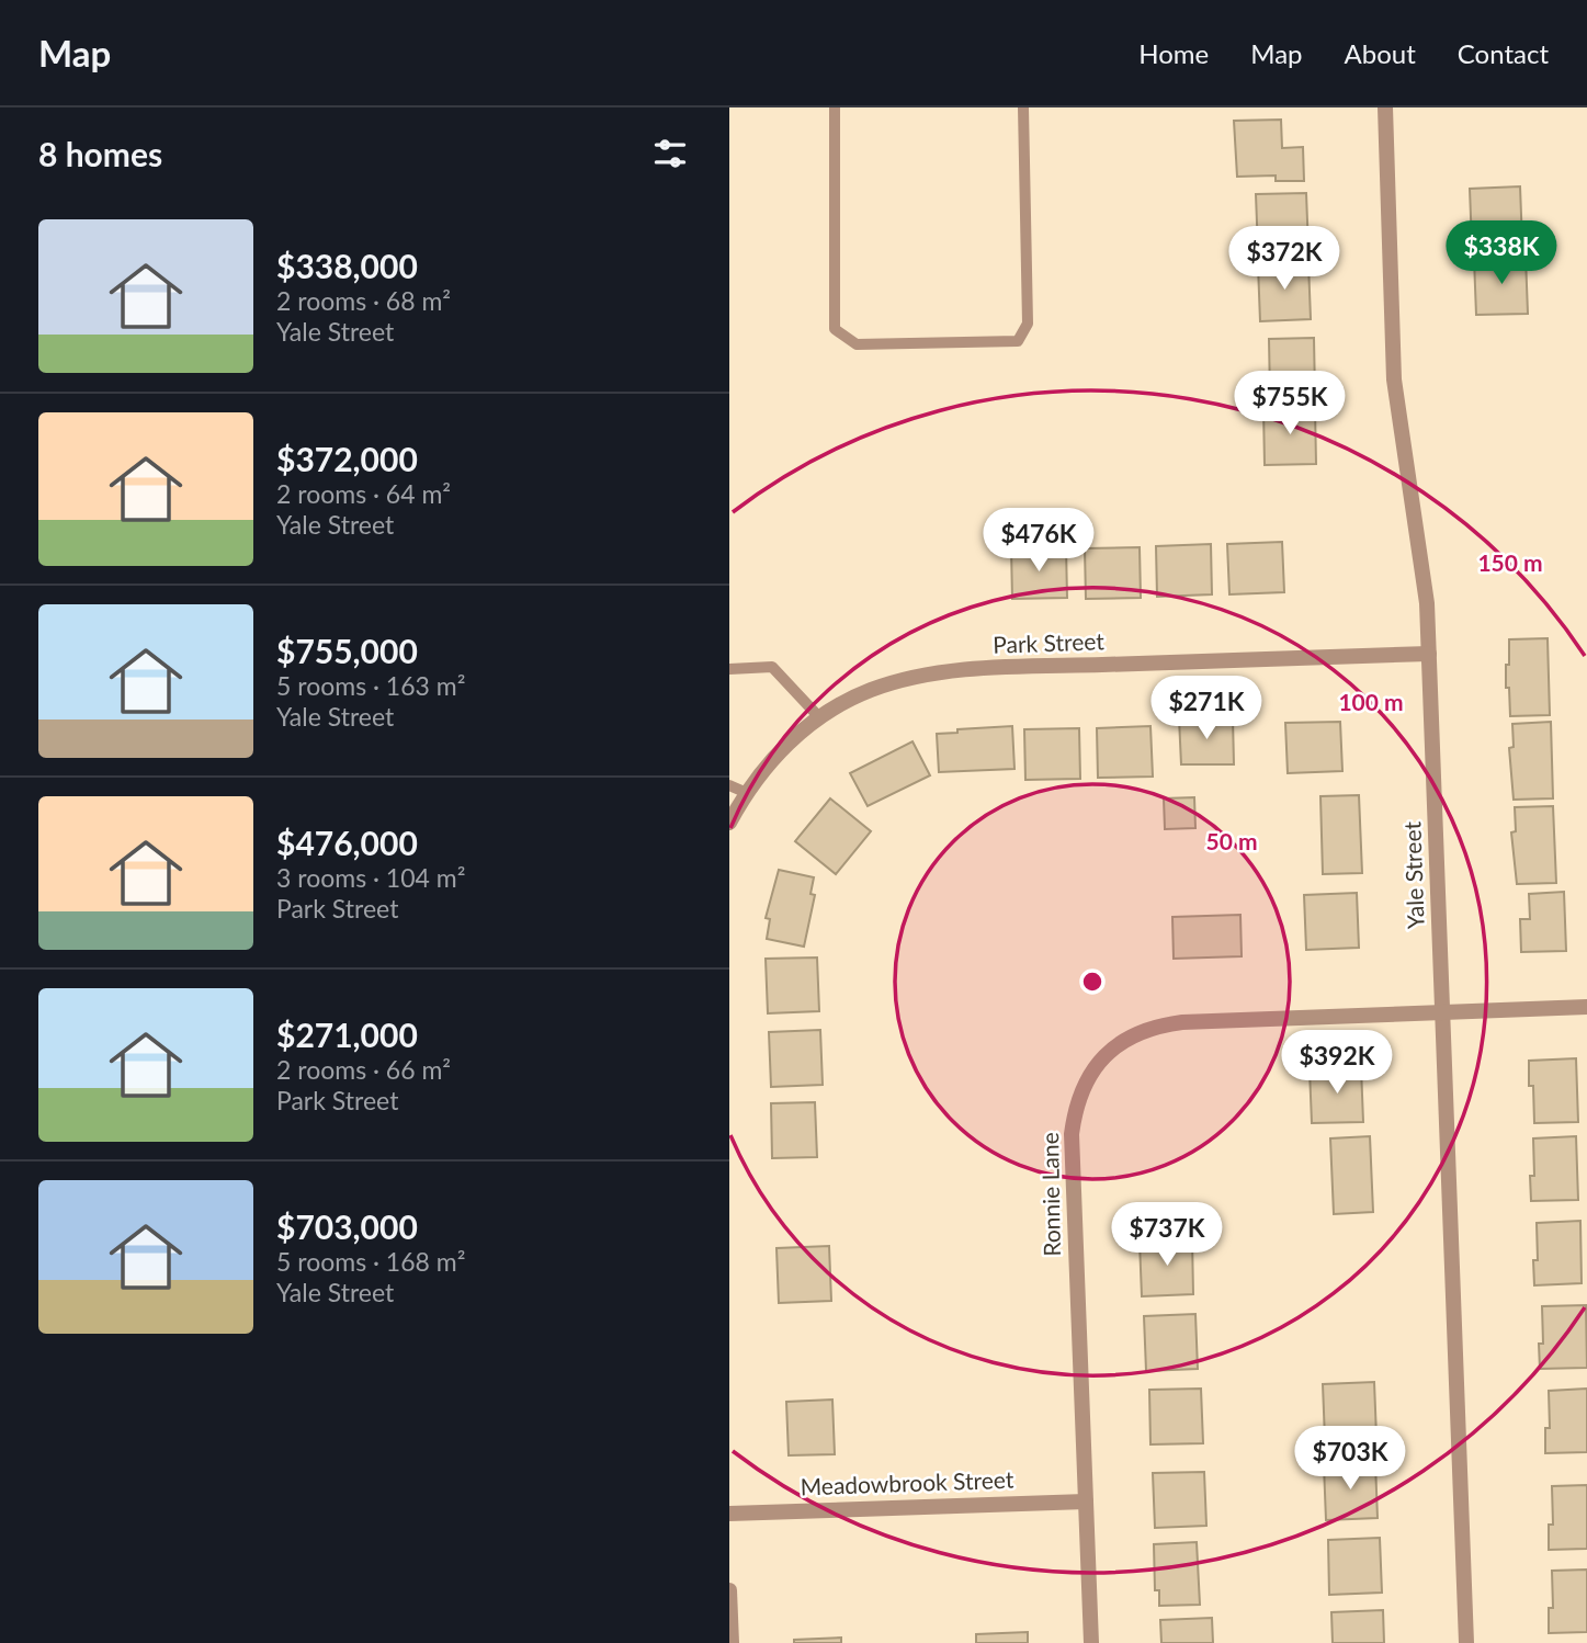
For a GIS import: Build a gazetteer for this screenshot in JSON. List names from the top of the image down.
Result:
{
  "streets": {
    "street": [
      "Park Street",
      "Yale Street",
      "Ronnie Lane",
      "Meadowbrook Street"
    ]
  },
  "crossings": [
    ["Park Street", "Yale Street"],
    ["Yale Street", "Ronnie Lane"],
    ["Ronnie Lane", "Meadowbrook Street"]
  ],
  "page": {
    "header": "Map",
    "nav": [
      "Home",
      "Map",
      "About",
      "Contact"
    ],
    "heading": "8 homes",
    "list": [
      {
        "name": "$338,000",
        "note": "2 rooms · 68 m² · Yale Street"
      },
      {
        "name": "$372,000",
        "note": "2 rooms · 64 m² · Yale Street"
      },
      {
        "name": "$755,000",
        "note": "5 rooms · 163 m² · Yale Street"
      },
      {
        "name": "$476,000",
        "note": "3 rooms · 104 m² · Park Street"
      },
      {
        "name": "$271,000",
        "note": "2 rooms · 66 m² · Park Street"
      },
      {
        "name": "$703,000",
        "note": "5 rooms · 168 m² · Yale Street"
      }
    ],
    "price": [
      "$338K",
      "$372K",
      "$755K",
      "$476K",
      "$271K",
      "$392K",
      "$737K",
      "$703K"
    ]
  },
  "rings": ["150 m", "100 m", "50 m"]
}
